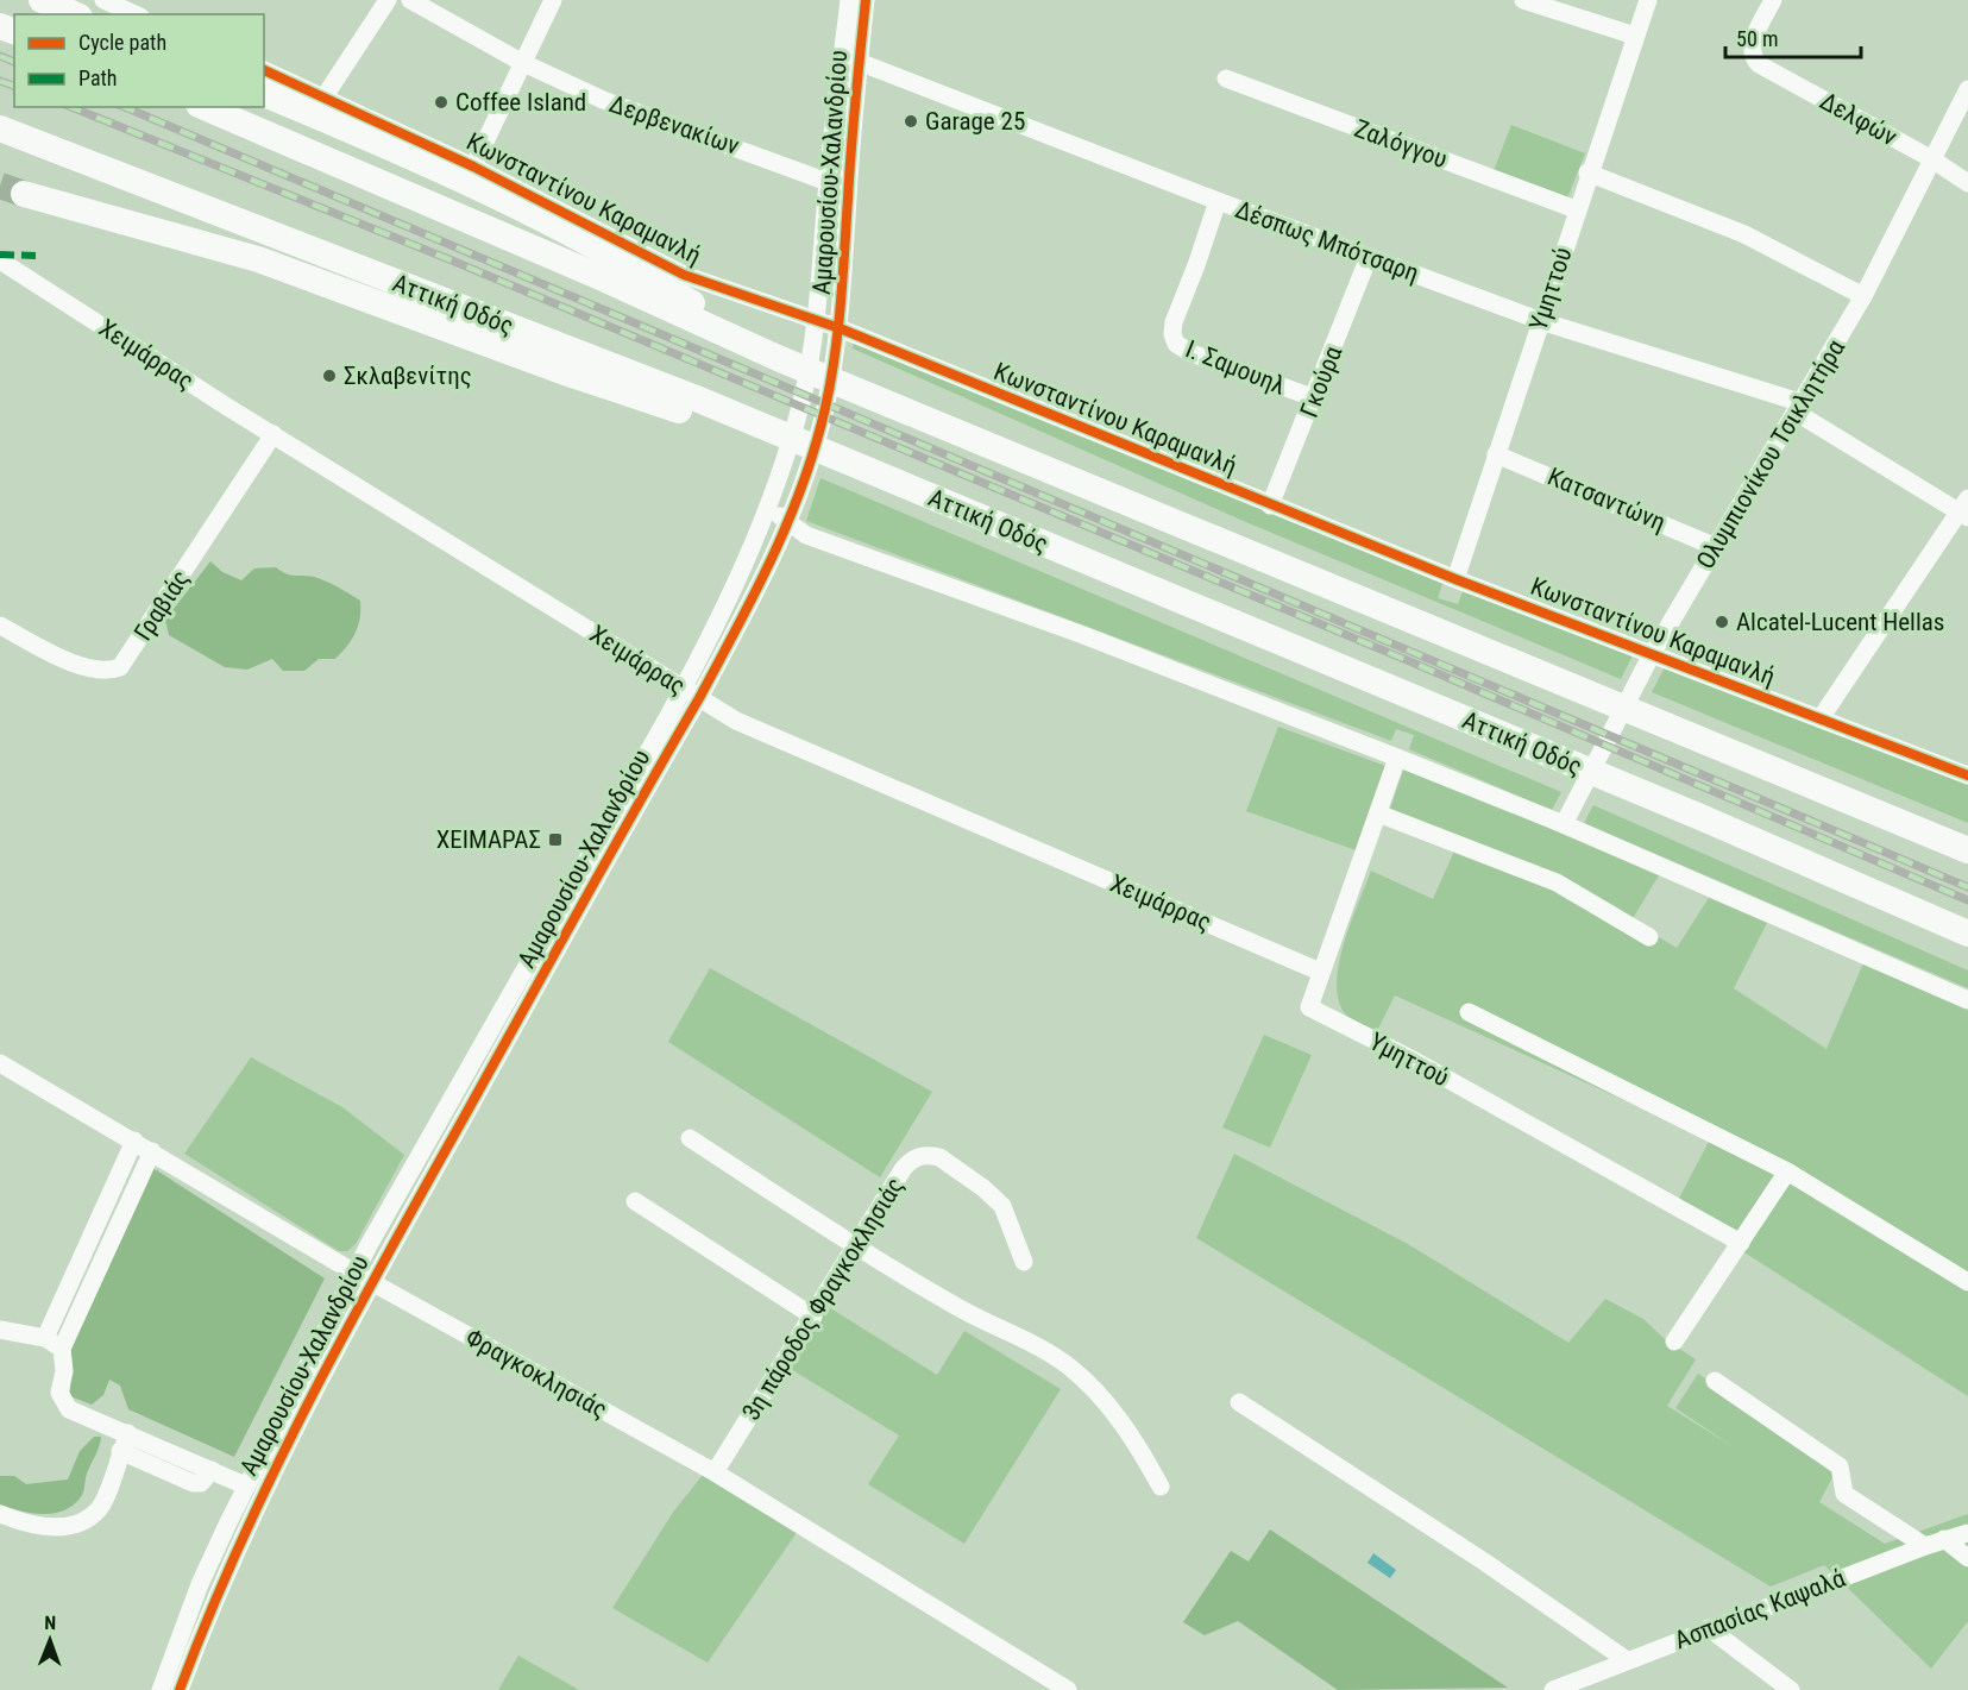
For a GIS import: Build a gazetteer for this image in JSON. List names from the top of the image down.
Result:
{
  "streets": {
    "highway": ["Αττική Οδός"],
    "street": [
      "Δελφών",
      "Δερβενακίων",
      "Ζαλόγγου",
      "Αμαρουσίου-Χαλανδρίου",
      "Κωνσταντίνου Καραμανλή",
      "Δέσπως Μπότσαρη",
      "Υμηττού",
      "Χειμάρρας",
      "Ι. Σαμουηλ",
      "Γκούρα",
      "Ολυμπιονίκου Τσικλητήρα",
      "Κατσαντώνη",
      "Γραβιάς",
      "3η πάροδος Φραγκοκλησιάς",
      "Φραγκοκλησιάς",
      "Ασπασίας Καψαλά"
    ]
  },
  "crossings": [
    ["Δελφών", "Ολυμπιονίκου Τσικλητήρα"],
    ["Δερβενακίων", "Αμαρουσίου-Χαλανδρίου"],
    ["Ζαλόγγου", "Υμηττού"],
    ["Αμαρουσίου-Χαλανδρίου", "Κωνσταντίνου Καραμανλή"],
    ["Αμαρουσίου-Χαλανδρίου", "Δέσπως Μπότσαρη"],
    ["Αμαρουσίου-Χαλανδρίου", "Χειμάρρας"],
    ["Αμαρουσίου-Χαλανδρίου", "Φραγκοκλησιάς"],
    ["Κωνσταντίνου Καραμανλή", "Υμηττού"],
    ["Κωνσταντίνου Καραμανλή", "Γκούρα"],
    ["Κωνσταντίνου Καραμανλή", "Ολυμπιονίκου Τσικλητήρα"],
    ["Δέσπως Μπότσαρη", "Υμηττού"],
    ["Δέσπως Μπότσαρη", "Ι. Σαμουηλ"],
    ["Δέσπως Μπότσαρη", "Γκούρα"],
    ["Δέσπως Μπότσαρη", "Ολυμπιονίκου Τσικλητήρα"],
    ["Υμηττού", "Χειμάρρας"],
    ["Υμηττού", "Κατσαντώνη"],
    ["Χειμάρρας", "Γραβιάς"],
    ["Ι. Σαμουηλ", "Γκούρα"],
    ["Ολυμπιονίκου Τσικλητήρα", "Κατσαντώνη"],
    ["3η πάροδος Φραγκοκλησιάς", "Φραγκοκλησιάς"]
  ],
  "places": {
    "other": [
      "Coffee Island",
      "Garage 25",
      "Σκλαβενίτης",
      "Alcatel-Lucent Hellas"
    ],
    "transit": ["ΧΕΙΜΑΡΑΣ"]
  },
  "legend": ["Cycle path", "Path"],
  "scale_bar": "50 m",
  "north": "top"
}
